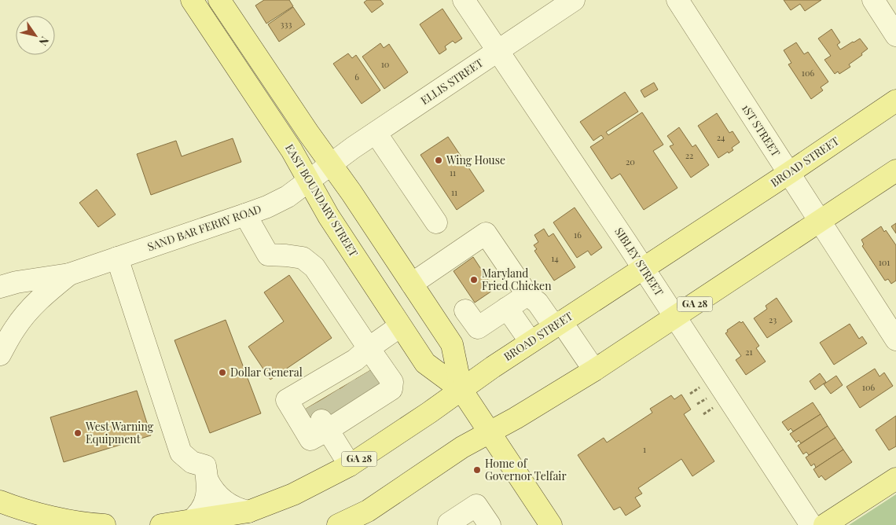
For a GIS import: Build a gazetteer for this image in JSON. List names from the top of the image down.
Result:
{
  "streets": {
    "main road": ["BROAD STREET", "EAST BOUNDARY STREET", "GA 28"],
    "street": [
      "ELLIS STREET",
      "1ST STREET",
      "SAND BAR FERRY ROAD",
      "SIBLEY STREET"
    ]
  },
  "crossings": [
    ["ELLIS STREET", "EAST BOUNDARY STREET"],
    ["ELLIS STREET", "SAND BAR FERRY ROAD"],
    ["ELLIS STREET", "SIBLEY STREET"],
    ["1ST STREET", "BROAD STREET"],
    ["1ST STREET", "GA 28"],
    ["BROAD STREET", "EAST BOUNDARY STREET"],
    ["BROAD STREET", "SIBLEY STREET"],
    ["EAST BOUNDARY STREET", "SAND BAR FERRY ROAD"],
    ["EAST BOUNDARY STREET", "GA 28"],
    ["SIBLEY STREET", "GA 28"]
  ],
  "places": [
    "Wing House",
    "Maryland Fried Chicken",
    "Dollar General",
    "West Warning Equipment",
    "Home of Governor Telfair"
  ],
  "house_numbers": [
    "333",
    "10",
    "106",
    "6",
    "24",
    "22",
    "20",
    "11",
    "11",
    "16",
    "14",
    "101",
    "23",
    "21",
    "106",
    "1"
  ],
  "north": "bottom right"
}
